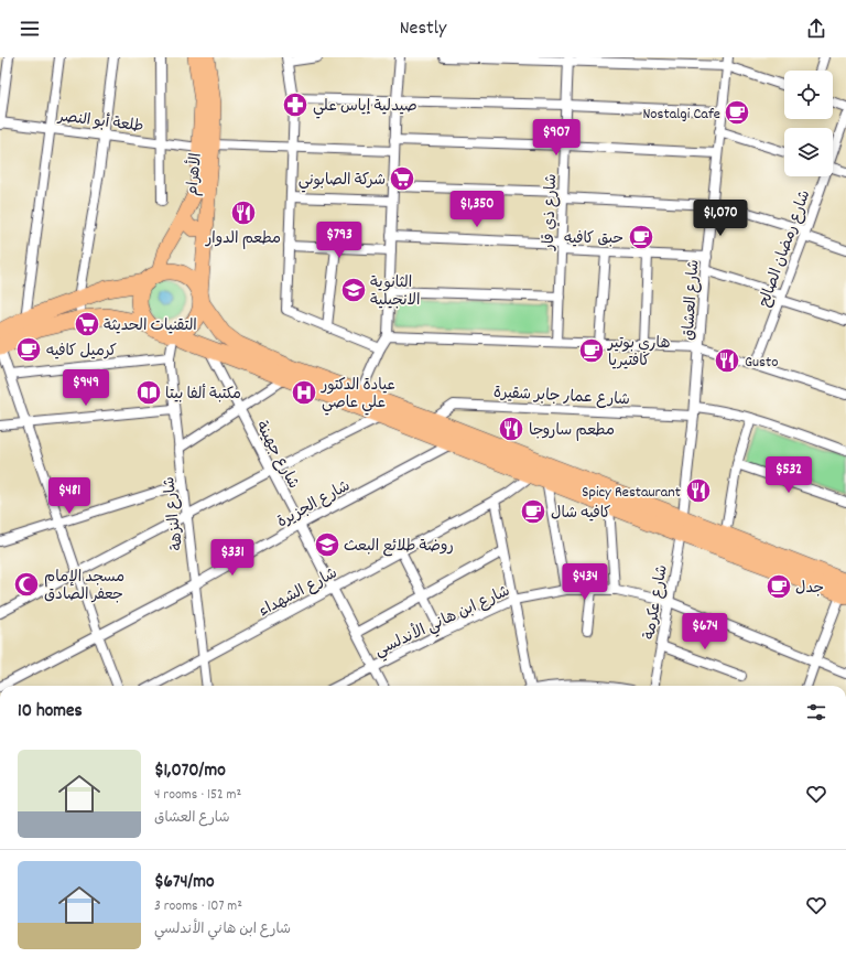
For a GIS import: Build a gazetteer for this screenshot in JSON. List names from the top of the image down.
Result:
{
  "streets": {
    "main road": ["الأهرام"],
    "street": [
      "طلعة أبو النصر",
      "شارع ذي قار",
      "شارع رمضان الصالح",
      "شارع العشاق",
      "شارع عمار جابر شقيرة",
      "شارع جهينة",
      "شارع الجزيرة",
      "شارع النزهة",
      "شارع الشهداء",
      "شارع عكرمة",
      "شارع ابن هاني الأندلسي"
    ]
  },
  "crossings": [
    ["طلعة أبو النصر", "الأهرام"],
    ["الأهرام", "شارع النزهة"],
    ["شارع العشاق", "شارع عمار جابر شقيرة"],
    ["شارع العشاق", "شارع عكرمة"],
    ["شارع جهينة", "شارع الجزيرة"],
    ["شارع جهينة", "شارع الشهداء"],
    ["شارع جهينة", "شارع ابن هاني الأندلسي"],
    ["شارع الجزيرة", "شارع النزهة"],
    ["شارع النزهة", "شارع الشهداء"],
    ["شارع عكرمة", "شارع ابن هاني الأندلسي"]
  ],
  "places": {
    "pharmacy": ["صيدلية إياس علي"],
    "cafe": [
      "Nostalgi Cafe",
      "حبق كافيه",
      "كرميل كافيه",
      "هاري بوتير كافتيريا",
      "كافيه شال",
      "جدل"
    ],
    "supermarket": ["شركة الصابوني", "التقنيات الحديثة"],
    "restaurant": [
      "مطعم الدوار",
      "Gusto",
      "مطعم ساروجا",
      "Spicy Restaurant"
    ],
    "school or university": ["الثانوية الانجيلية", "روضة طلائع البعث"],
    "library": ["مكتبة ألفا بيتا"],
    "hospital": ["عيادة الدكتور علي عاصي"],
    "mosque": ["مسجد الإمام جعفر الصادق"]
  },
  "page": {
    "header": "Nestly",
    "price": [
      "$907",
      "$1,350",
      "$1,070",
      "$793",
      "$949",
      "$532",
      "$481",
      "$331",
      "$434",
      "$674"
    ],
    "heading": "10 homes",
    "list": [
      {
        "name": "$1,070/mo",
        "note": "4 rooms · 152 m² · شارع العشاق"
      },
      {
        "name": "$674/mo",
        "note": "3 rooms · 107 m² · شارع ابن هاني الأندلسي"
      }
    ]
  }
}
